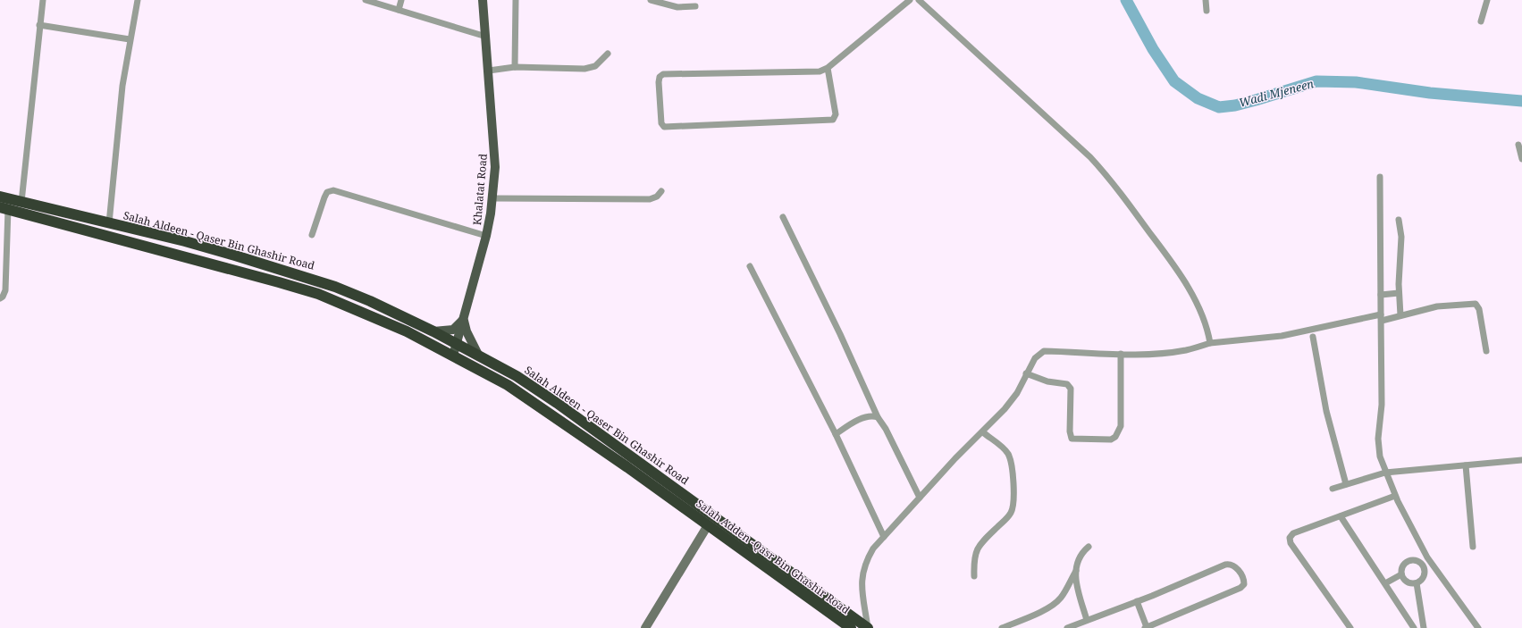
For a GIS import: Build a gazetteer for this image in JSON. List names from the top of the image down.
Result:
{
  "streets": {
    "highway": ["Salah Aldeen - Qaser Bin Ghashir Road", "Salah Adden -Qasr Bin Ghashir Road"],
    "main road": ["Khalatat Road"]
  },
  "crossings": [
    ["Khalatat Road", "Salah Aldeen - Qaser Bin Ghashir Road"],
    ["Khalatat Road", "Salah Adden -Qasr Bin Ghashir Road"]
  ],
  "water": ["Wadi Mjeneen"]
}
